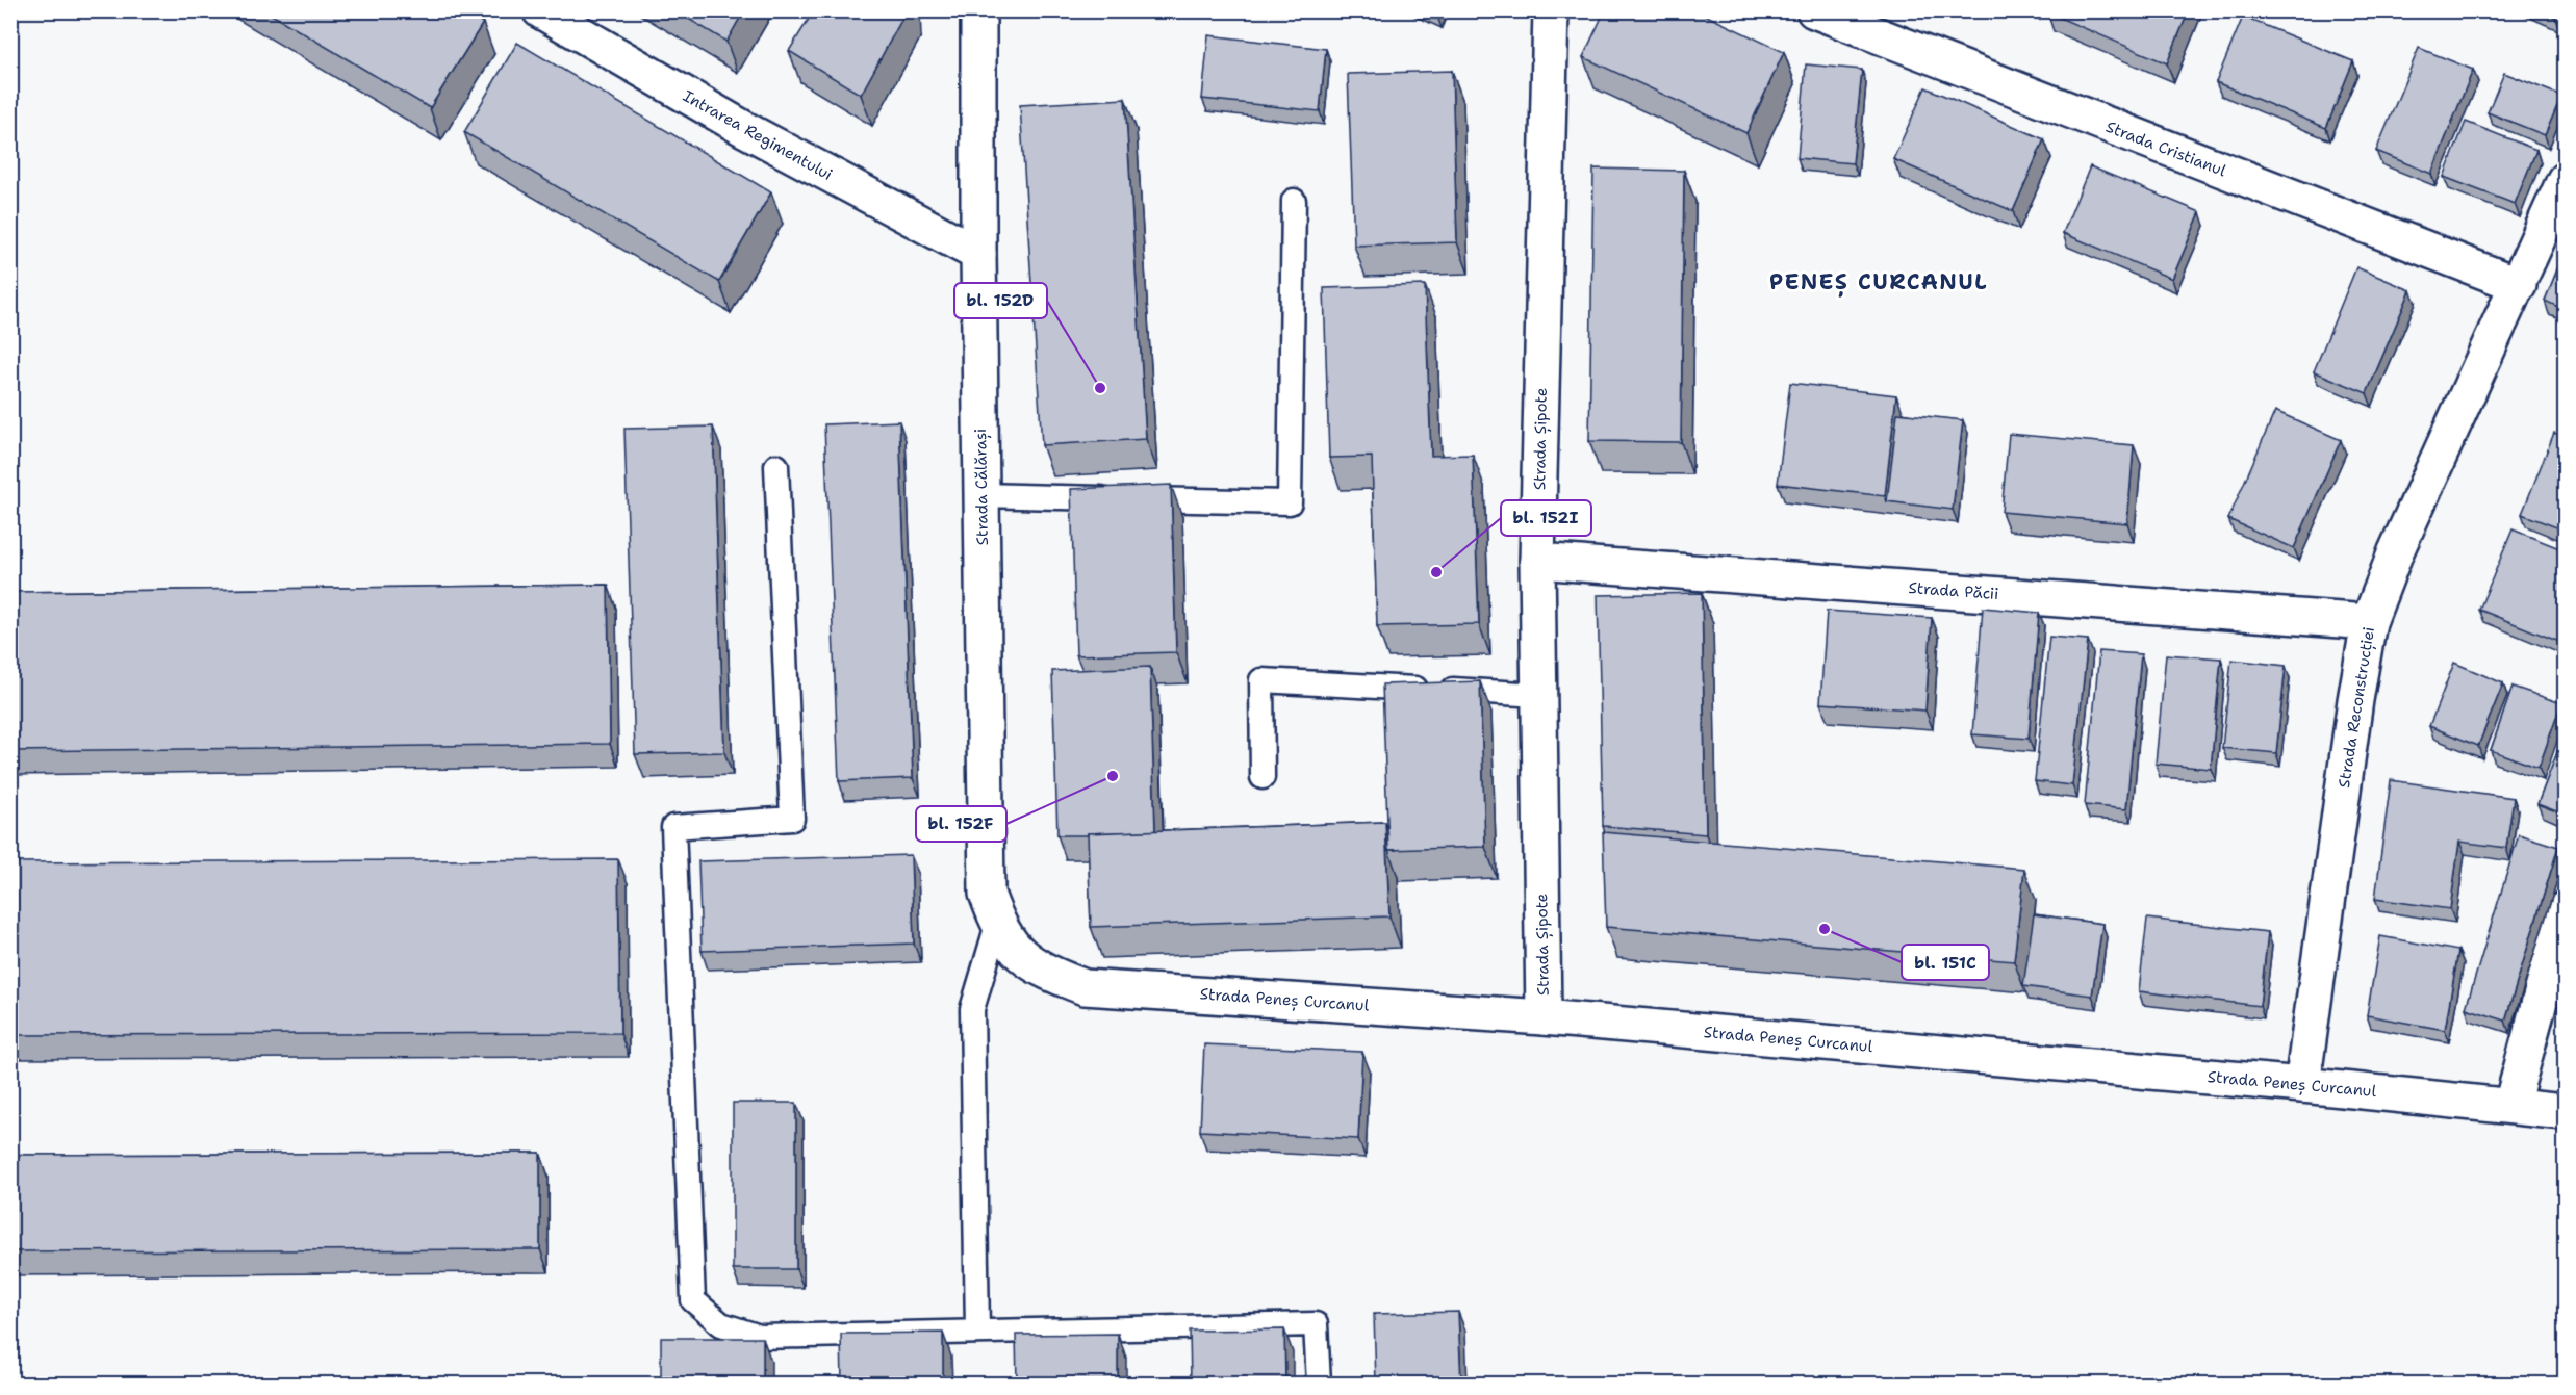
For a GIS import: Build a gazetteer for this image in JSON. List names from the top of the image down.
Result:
{
  "streets": {
    "street": [
      "Intrarea Regimentului",
      "Strada Cristianul",
      "Strada Șipote",
      "Strada Călărași",
      "Strada Păcii",
      "Strada Reconstrucției",
      "Strada Peneș Curcanul"
    ]
  },
  "crossings": [
    ["Intrarea Regimentului", "Strada Călărași"],
    ["Strada Cristianul", "Strada Reconstrucției"],
    ["Strada Șipote", "Strada Păcii"],
    ["Strada Șipote", "Strada Peneș Curcanul"],
    ["Strada Călărași", "Strada Peneș Curcanul"],
    ["Strada Păcii", "Strada Reconstrucției"],
    ["Strada Reconstrucției", "Strada Peneș Curcanul"]
  ],
  "districts": ["PENEȘ CURCANUL"],
  "places": [
    "bl. 152D",
    "bl. 152I",
    "bl. 152F",
    "bl. 151C"
  ]
}
